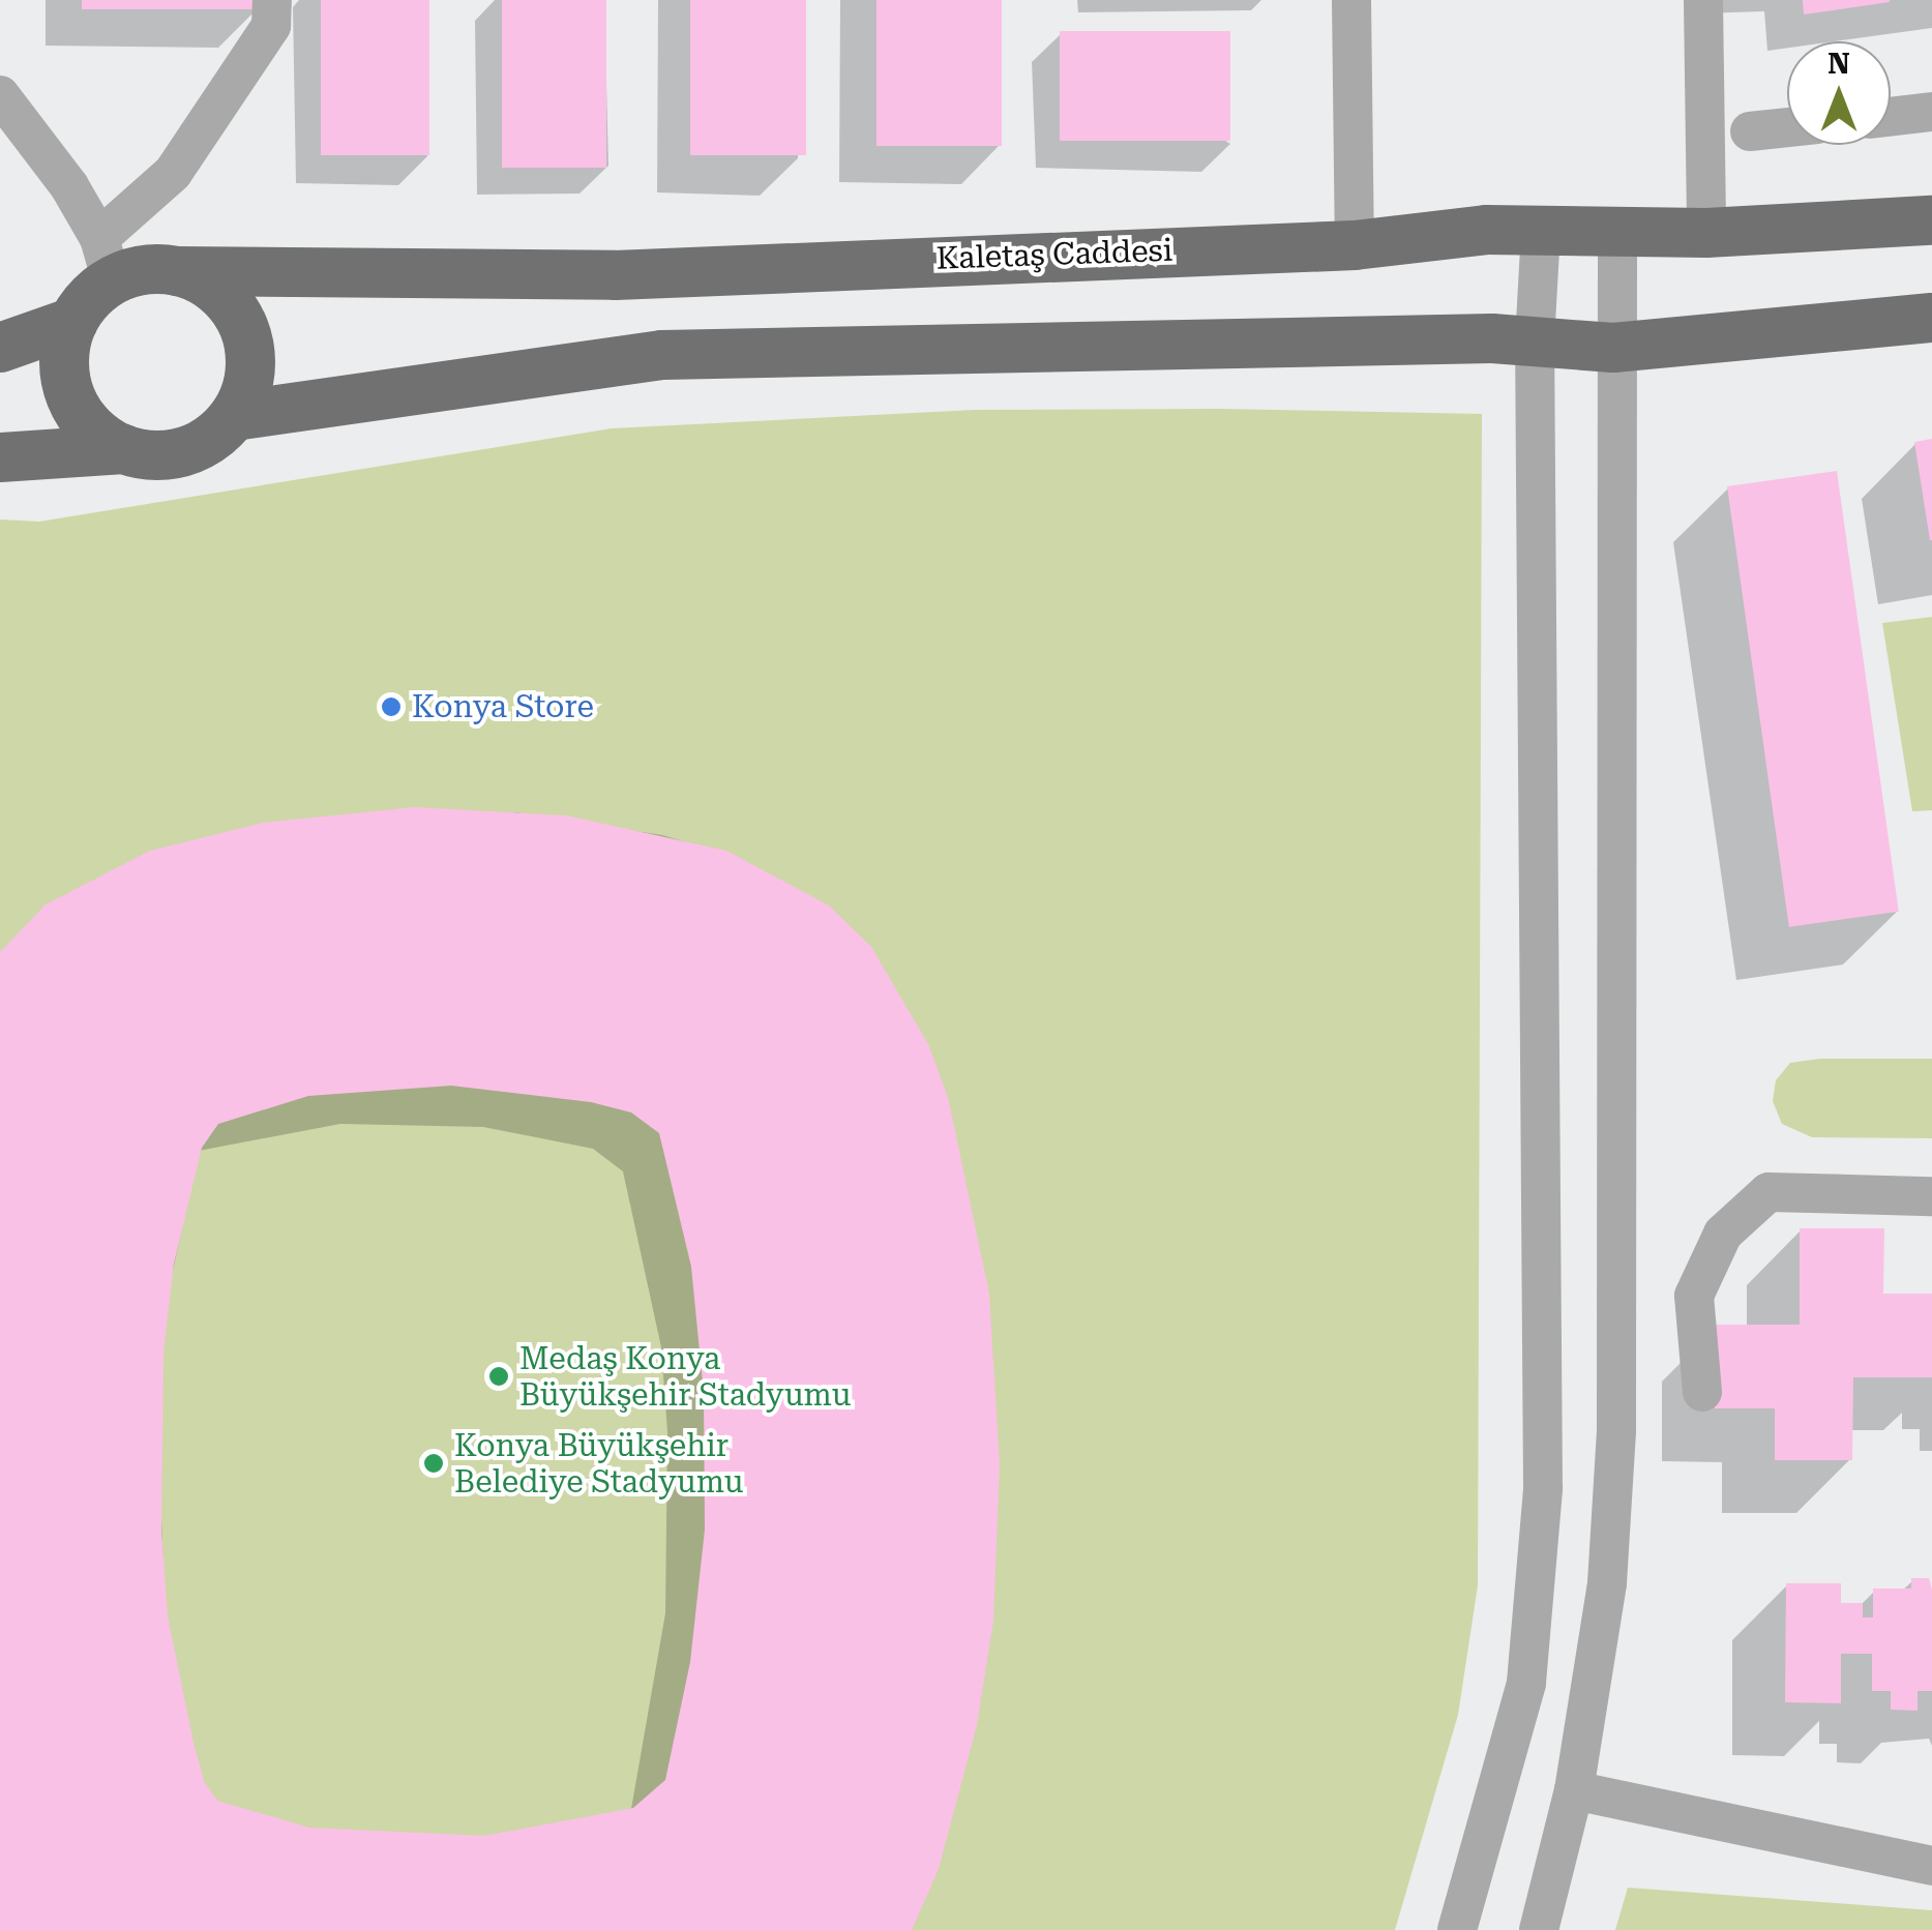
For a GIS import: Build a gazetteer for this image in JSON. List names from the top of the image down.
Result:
{
  "streets": {
    "main road": ["Kaletaş Caddesi"]
  },
  "places": ["Konya Store", "Medaş Konya Büyükşehir Stadyumu", "Konya Büyükşehir Belediye Stadyumu"],
  "north": "top"
}
